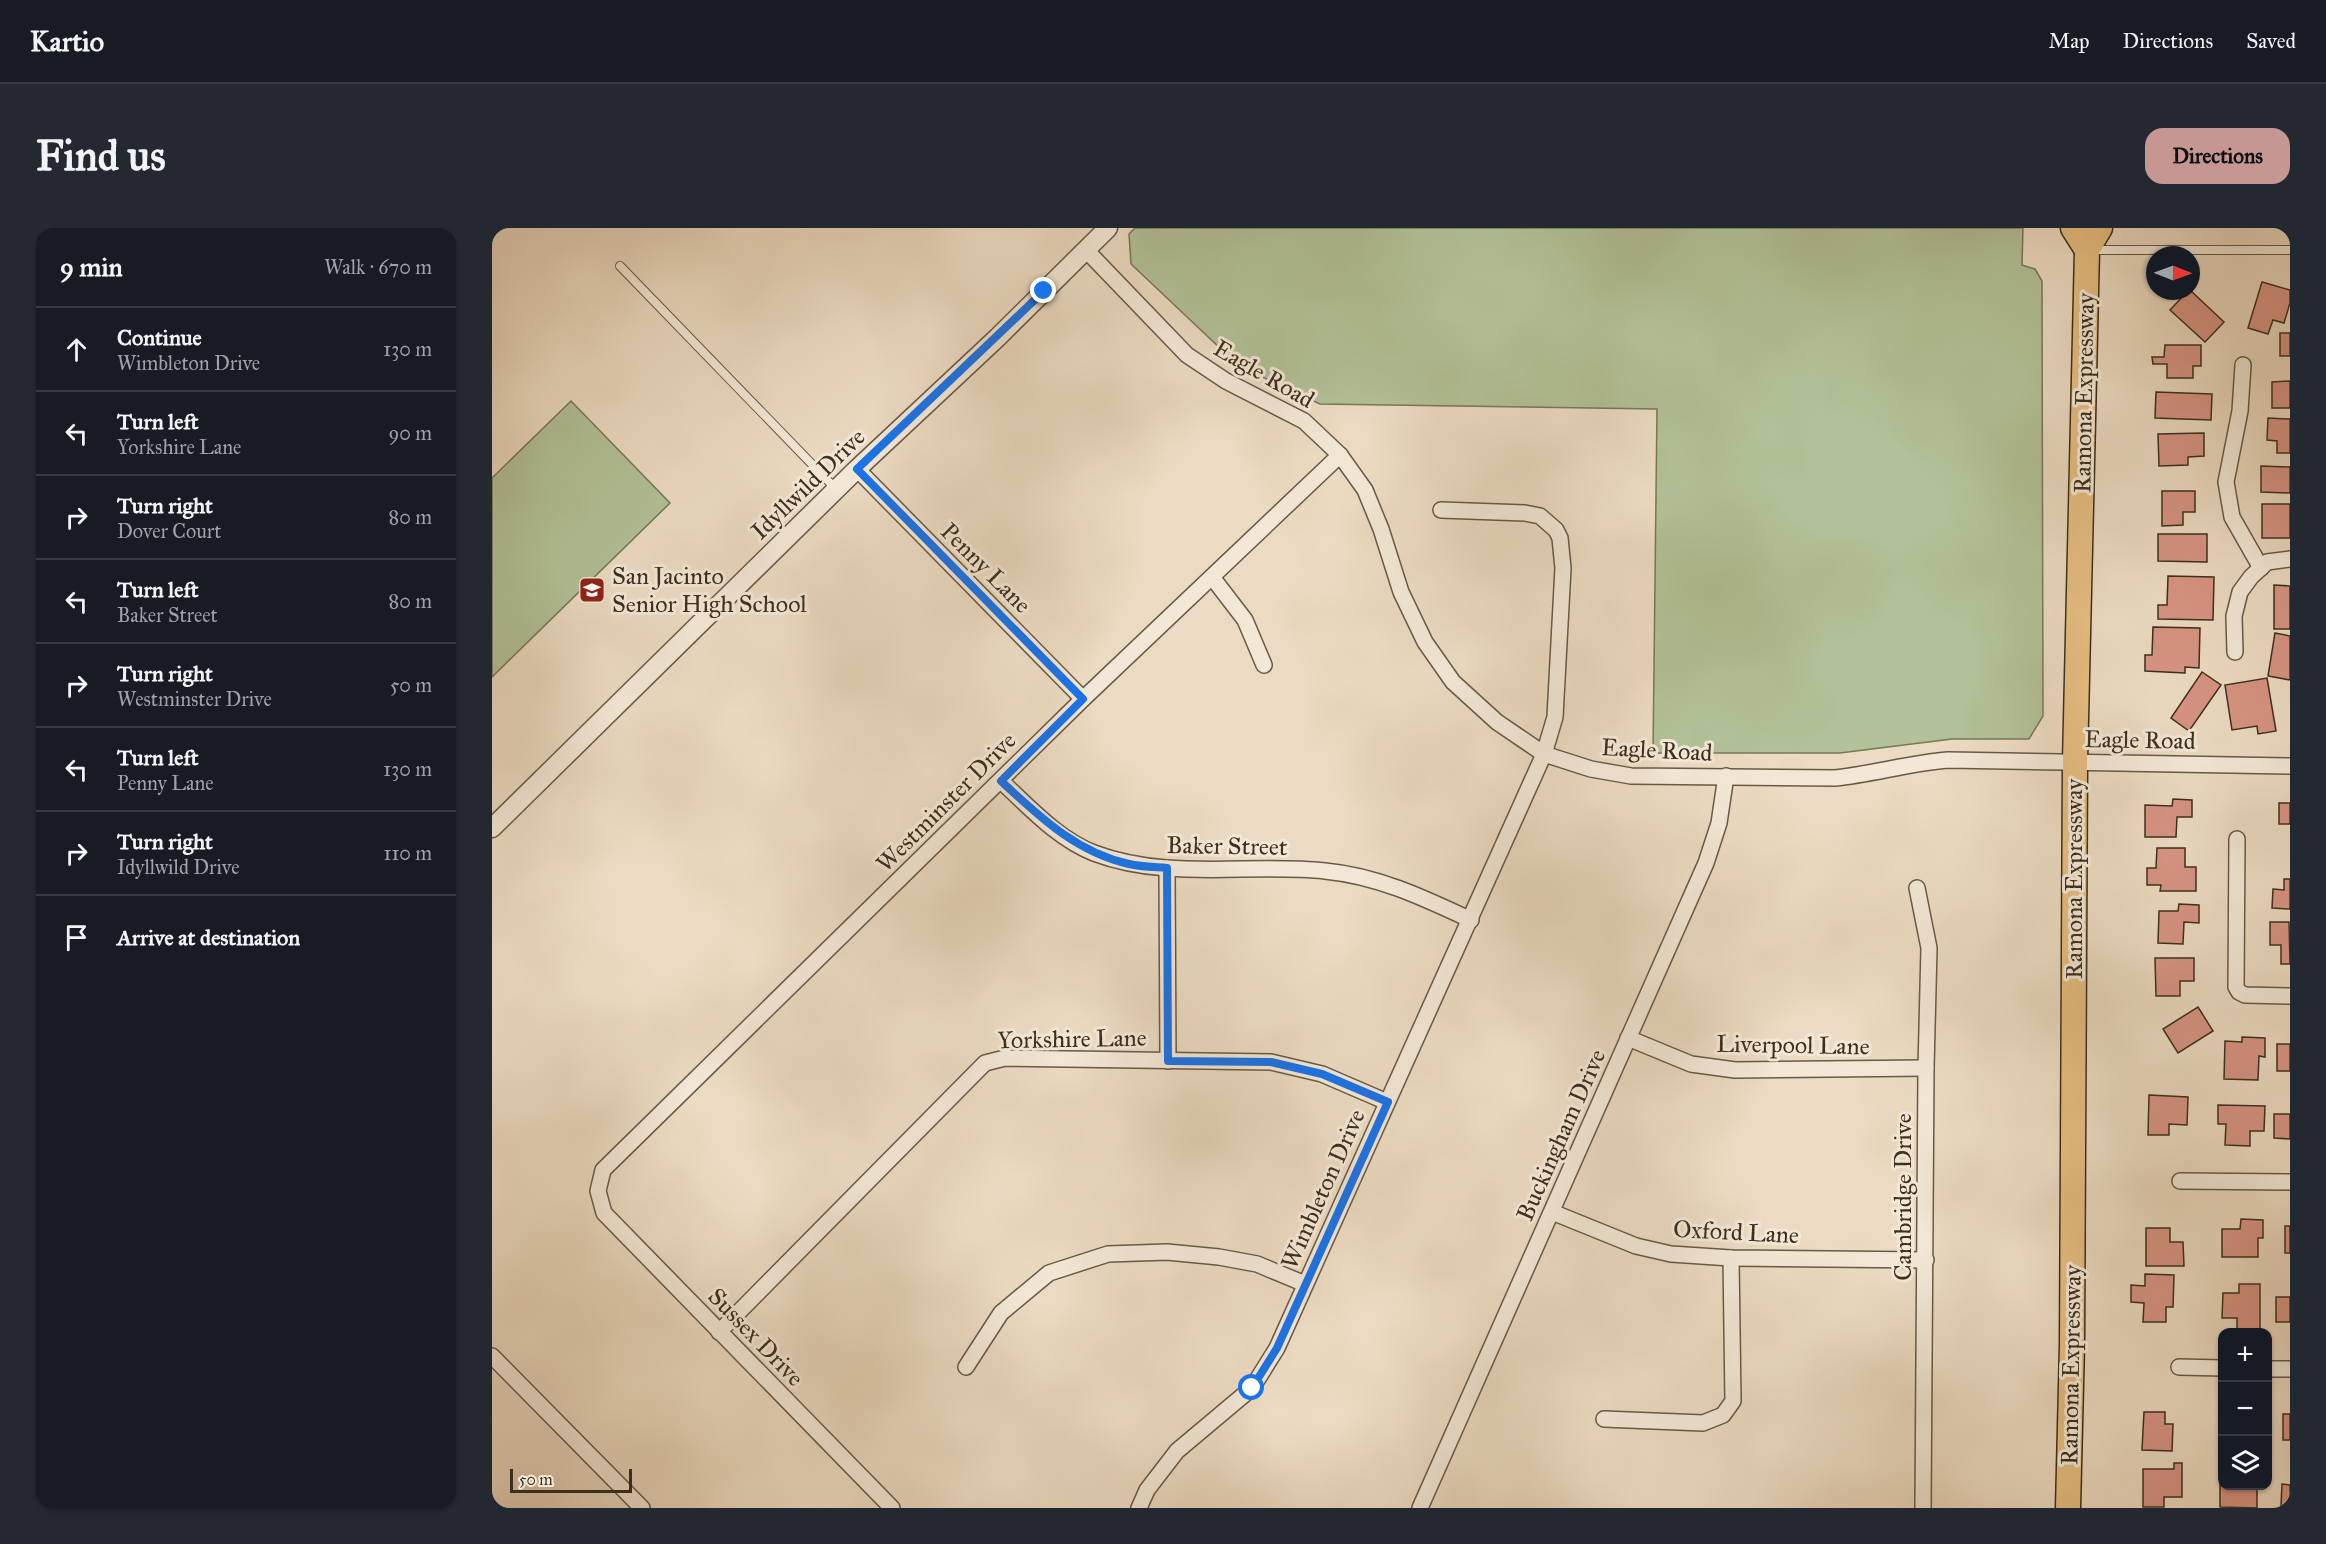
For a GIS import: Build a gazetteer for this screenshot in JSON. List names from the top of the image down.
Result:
{
  "streets": {
    "main road": ["Ramona Expressway"],
    "street": [
      "Eagle Road",
      "Idyllwild Drive",
      "Penny Lane",
      "Westminster Drive",
      "Baker Street",
      "Yorkshire Lane",
      "Liverpool Lane",
      "Buckingham Drive",
      "Wimbleton Drive",
      "Cambridge Drive",
      "Oxford Lane",
      "Sussex Drive"
    ]
  },
  "crossings": [
    ["Eagle Road", "Ramona Expressway"],
    ["Eagle Road", "Idyllwild Drive"],
    ["Eagle Road", "Westminster Drive"],
    ["Eagle Road", "Buckingham Drive"],
    ["Eagle Road", "Wimbleton Drive"],
    ["Idyllwild Drive", "Penny Lane"],
    ["Penny Lane", "Westminster Drive"],
    ["Westminster Drive", "Baker Street"],
    ["Westminster Drive", "Sussex Drive"],
    ["Baker Street", "Wimbleton Drive"],
    ["Yorkshire Lane", "Wimbleton Drive"],
    ["Yorkshire Lane", "Sussex Drive"],
    ["Liverpool Lane", "Buckingham Drive"],
    ["Liverpool Lane", "Cambridge Drive"],
    ["Buckingham Drive", "Oxford Lane"],
    ["Cambridge Drive", "Oxford Lane"]
  ],
  "places": {
    "school or university": ["San Jacinto Senior High School"]
  },
  "scale_bar": "50 m",
  "north": "right",
  "page": {
    "header": "Kartio",
    "nav": ["Map", "Directions", "Saved"],
    "buttons": "Directions",
    "title": "Find us",
    "heading": ["9 min", "Walk · 670 m"],
    "list": [
      ["Continue", "Wimbleton Drive", "130 m"],
      ["Turn left", "Yorkshire Lane", "90 m"],
      ["Turn right", "Dover Court", "80 m"],
      ["Turn left", "Baker Street", "80 m"],
      ["Turn right", "Westminster Drive", "50 m"],
      ["Turn left", "Penny Lane", "130 m"],
      ["Turn right", "Idyllwild Drive", "110 m"],
      "Arrive at destination"
    ],
    "map_buttons": ["+", "−"],
    "scale": "50 m"
  }
}
